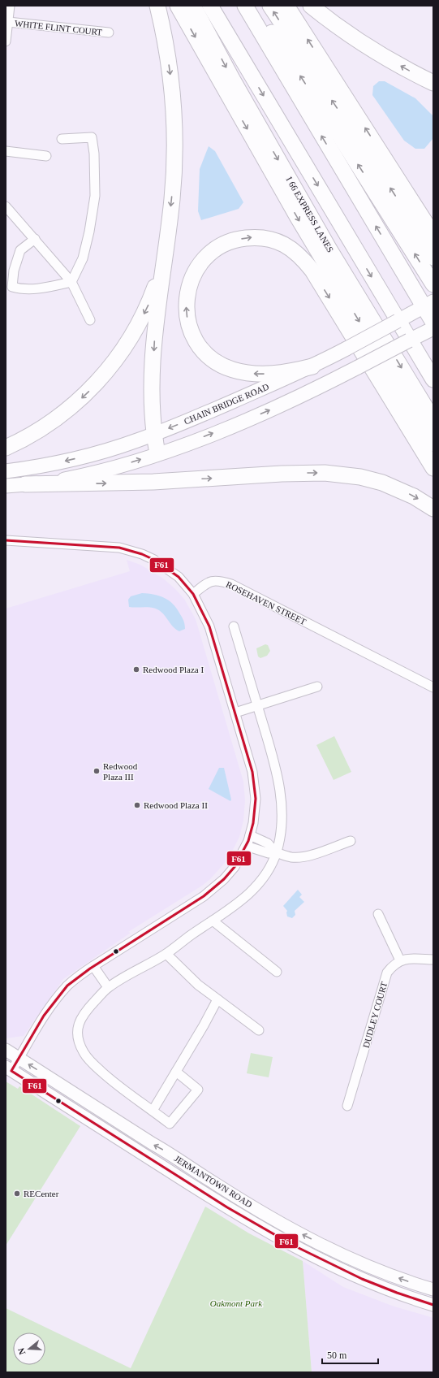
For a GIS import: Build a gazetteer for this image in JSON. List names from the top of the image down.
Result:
{
  "streets": {
    "highway": ["I 66 EXPRESS LANES"],
    "main road": ["CHAIN BRIDGE ROAD", "JERMANTOWN ROAD"],
    "street": ["WHITE FLINT COURT", "ROSEHAVEN STREET", "DUDLEY COURT"]
  },
  "parks": ["Oakmont Park"],
  "places": [
    "Redwood Plaza I",
    "Redwood Plaza III",
    "Redwood Plaza II",
    "RECenter"
  ],
  "lines": ["transit line F61"],
  "scale_bar": "50 m",
  "north": "left"
}
